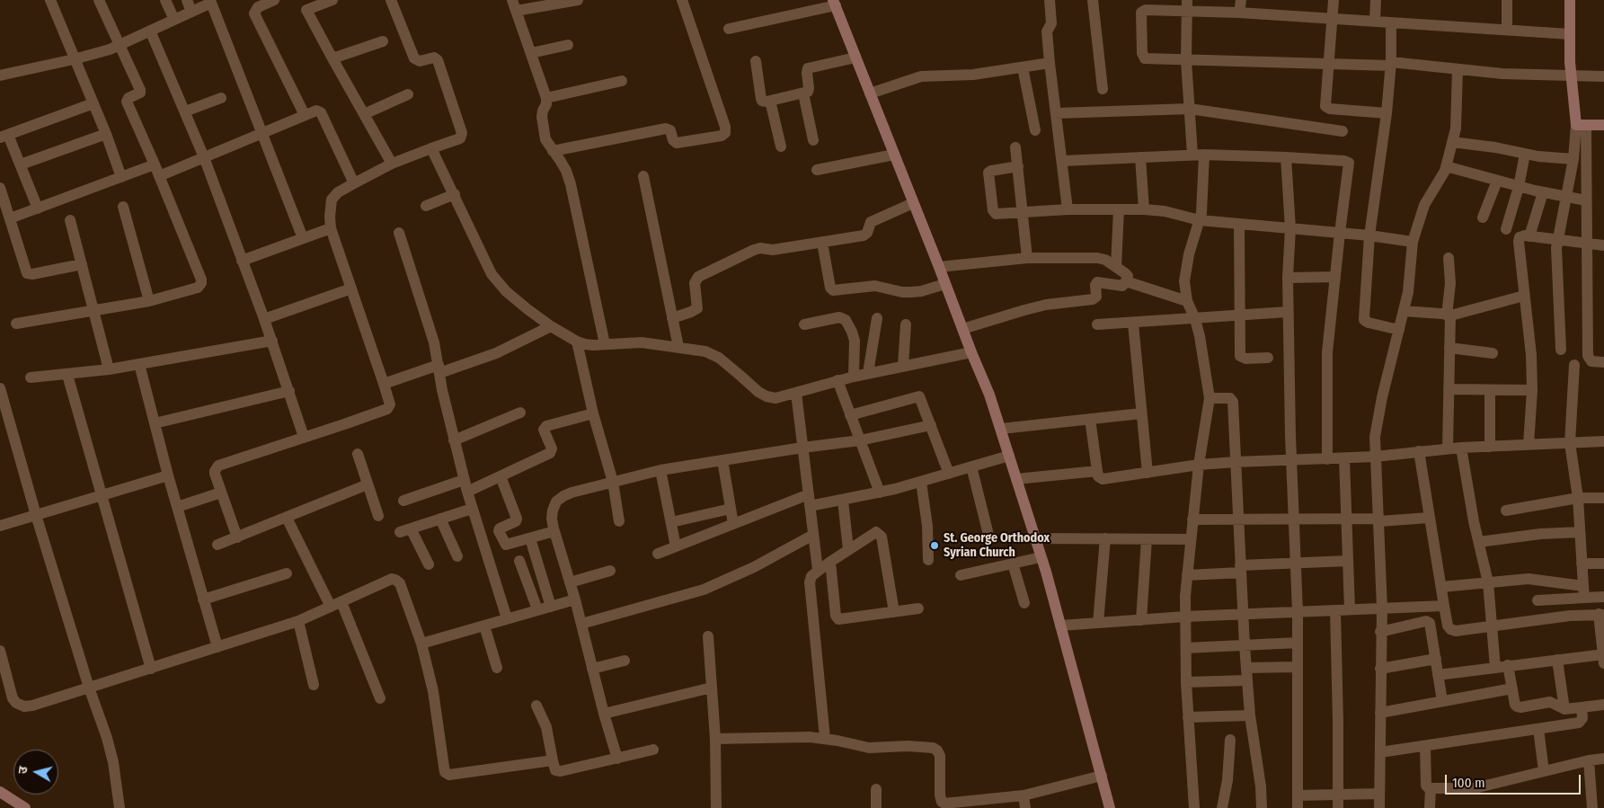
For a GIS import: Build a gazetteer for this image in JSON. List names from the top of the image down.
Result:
{
  "places": ["St. George Orthodox Syrian Church"],
  "scale_bar": "100 m",
  "north": "left"
}
